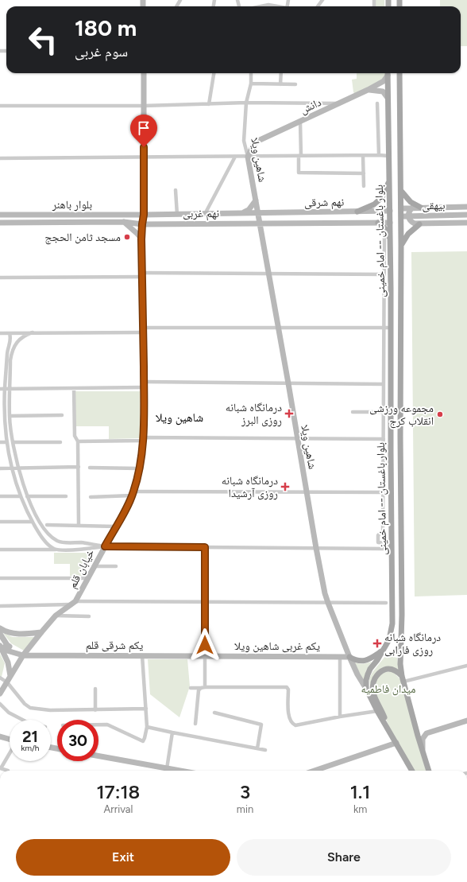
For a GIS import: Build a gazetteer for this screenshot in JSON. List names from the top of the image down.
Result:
{
  "streets": {
    "main road": ["بلوار باغستان -- امام خمینی"],
    "street": [
      "دانش",
      "شاهین ویلا",
      "نهم شرقی",
      "بلوار باهنر",
      "بیهقی",
      "نهم غربی",
      "خیابان قلم",
      "یکم شرقی قلم",
      "یکم غربی شاهین ویلا"
    ]
  },
  "crossings": [
    ["دانش", "شاهین ویلا"],
    ["دانش", "بلوار باغستان -- امام خمینی"],
    ["شاهین ویلا", "نهم شرقی"],
    ["شاهین ویلا", "نهم غربی"],
    ["شاهین ویلا", "بلوار باغستان -- امام خمینی"],
    ["شاهین ویلا", "یکم غربی شاهین ویلا"],
    ["نهم شرقی", "نهم غربی"],
    ["نهم شرقی", "بلوار باغستان -- امام خمینی"],
    ["بلوار باهنر", "نهم غربی"],
    ["بلوار باهنر", "خیابان قلم"],
    ["بیهقی", "بلوار باغستان -- امام خمینی"],
    ["نهم غربی", "خیابان قلم"],
    ["خیابان قلم", "یکم شرقی قلم"],
    ["یکم شرقی قلم", "یکم غربی شاهین ویلا"]
  ],
  "districts": ["شاهین ویلا"],
  "parks": ["میدان فاطمیه"],
  "places": {
    "other": ["مسجد ثامن الحجج", "مجموعه ورزشی انقلاب کرج"],
    "health": ["درمانگاه شبانه روزی البرز", "درمانگاه شبانه روزی آرشیدا", "درمانگاه شبانه روزی فارابی"]
  },
  "page": {
    "turn": ["180 m", "سوم غربی"],
    "speed": "21 km/h",
    "limit": "30",
    "eta": [
      "17:18",
      "Arrival",
      "3",
      "min",
      "1.1",
      "km"
    ],
    "buttons": ["Exit", "Share"]
  }
}
